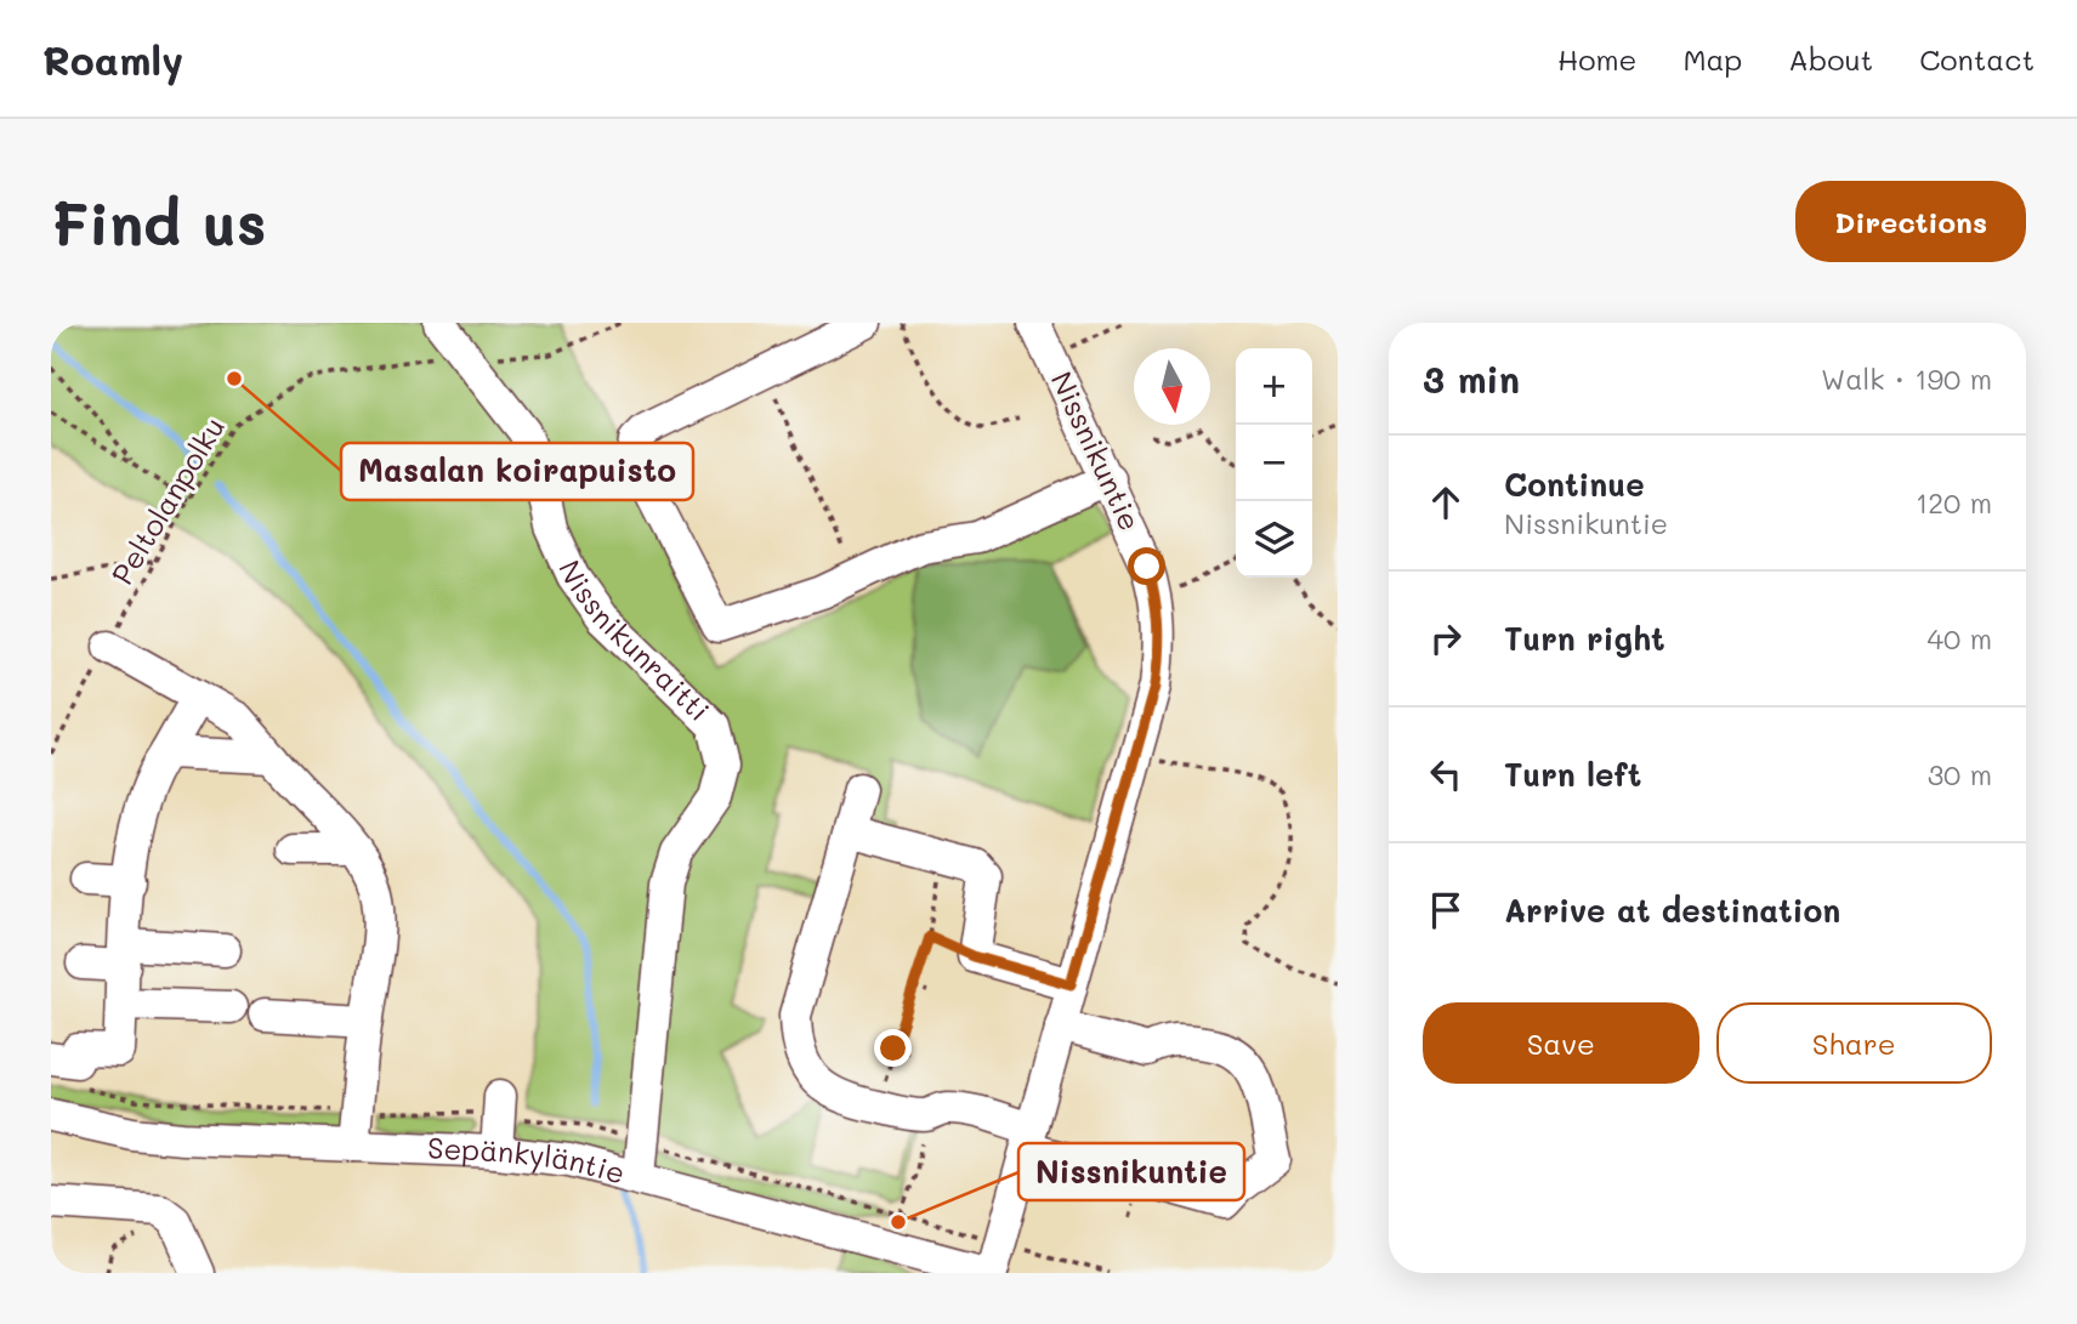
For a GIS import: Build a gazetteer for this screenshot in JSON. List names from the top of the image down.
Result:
{
  "streets": {
    "street": ["Nissnikuntie", "Nissnikunraitti", "Sepänkyläntie"],
    "path": ["Peltolanpolku"]
  },
  "crossings": [
    ["Nissnikuntie", "Sepänkyläntie"],
    ["Peltolanpolku", "Nissnikunraitti"],
    ["Nissnikunraitti", "Sepänkyläntie"]
  ],
  "places": ["Masalan koirapuisto", "Nissnikuntie"],
  "north": "bottom",
  "page": {
    "header": "Roamly",
    "nav": [
      "Home",
      "Map",
      "About",
      "Contact"
    ],
    "buttons": [
      "Directions",
      ["Save", "Share"]
    ],
    "title": "Find us",
    "heading": ["3 min", "Walk · 190 m"],
    "map_buttons": ["+", "−"],
    "list": [
      ["Continue", "Nissnikuntie", "120 m"],
      ["Turn right", "40 m"],
      ["Turn left", "30 m"],
      "Arrive at destination"
    ]
  }
}
